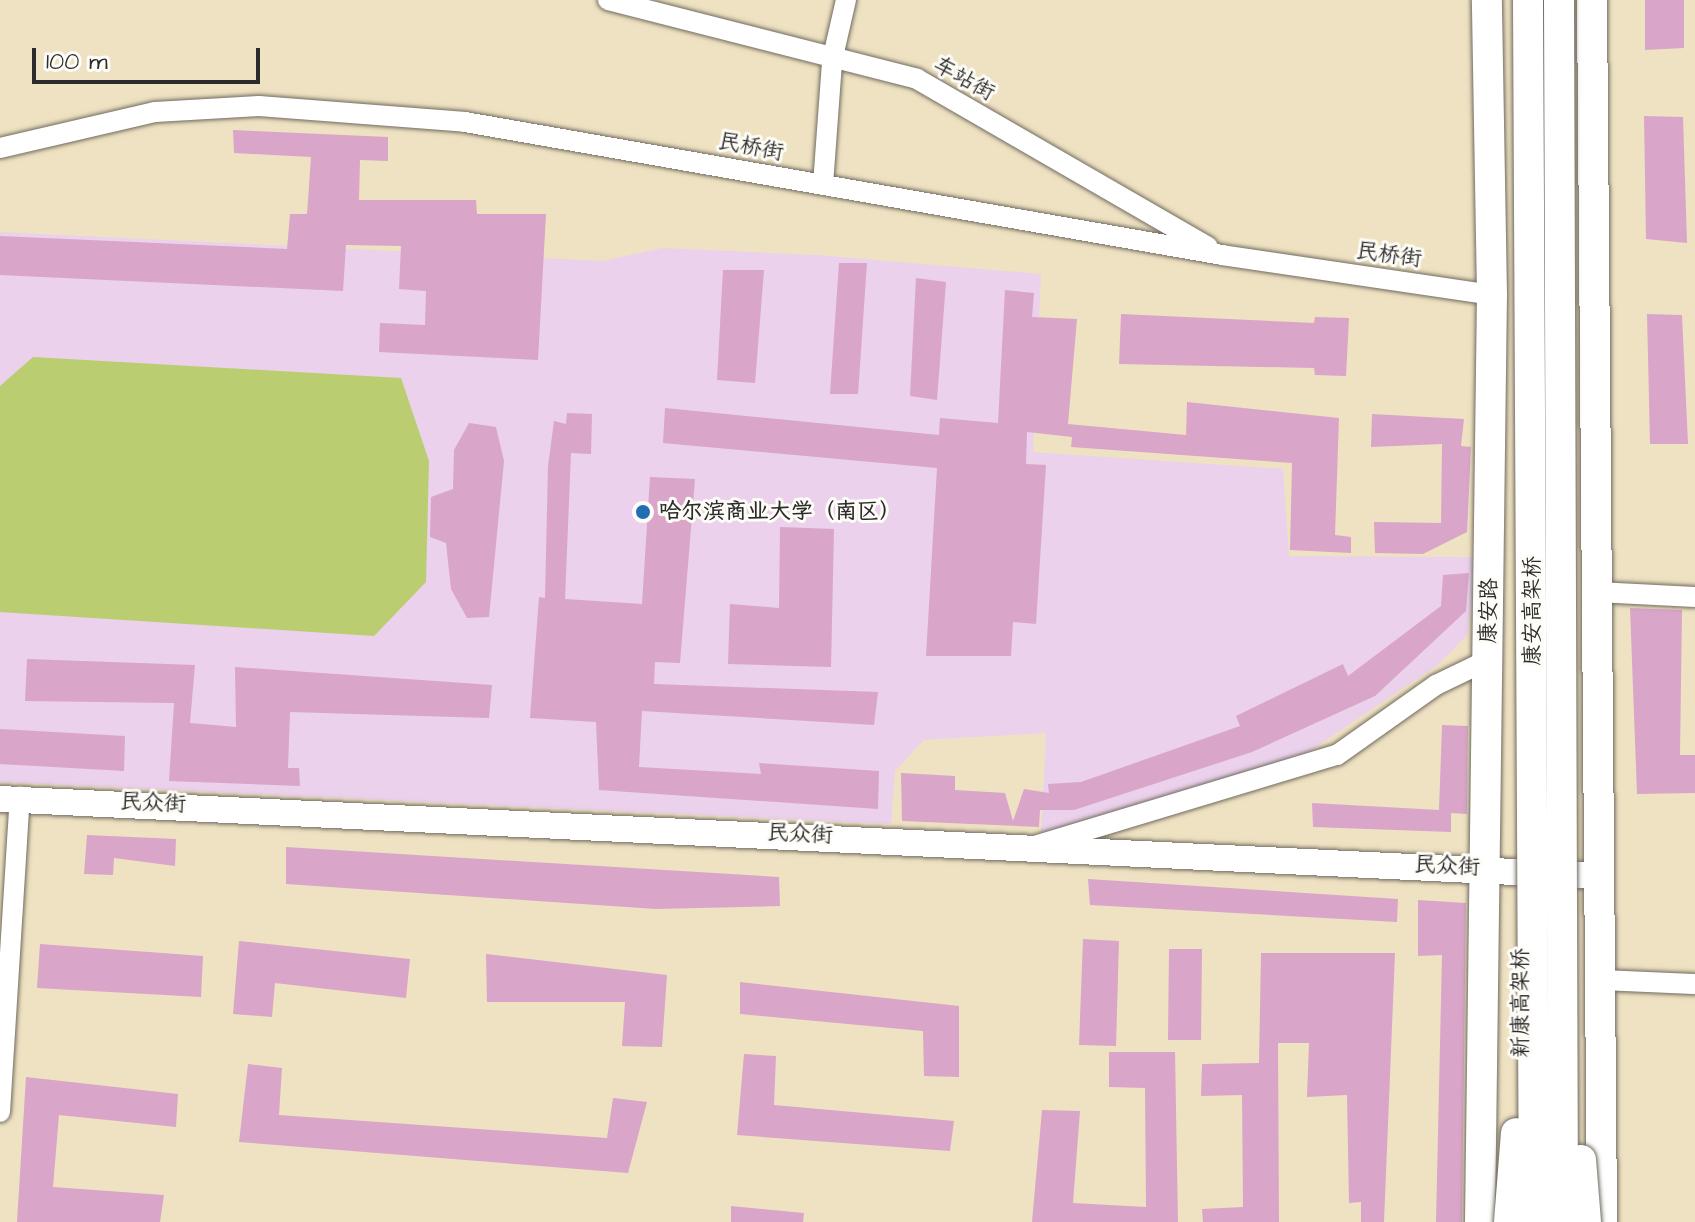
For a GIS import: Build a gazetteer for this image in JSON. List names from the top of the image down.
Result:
{
  "streets": {
    "highway": ["康安路", "康安高架桥", "新康高架桥"],
    "main road": ["民众街"],
    "street": ["车站街", "民桥街"]
  },
  "crossings": [
    ["车站街", "民桥街"],
    ["民桥街", "康安路"],
    ["康安路", "民众街"],
    ["康安高架桥", "新康高架桥"]
  ],
  "places": ["哈尔滨商业大学（南区）"],
  "scale_bar": "100 m"
}
